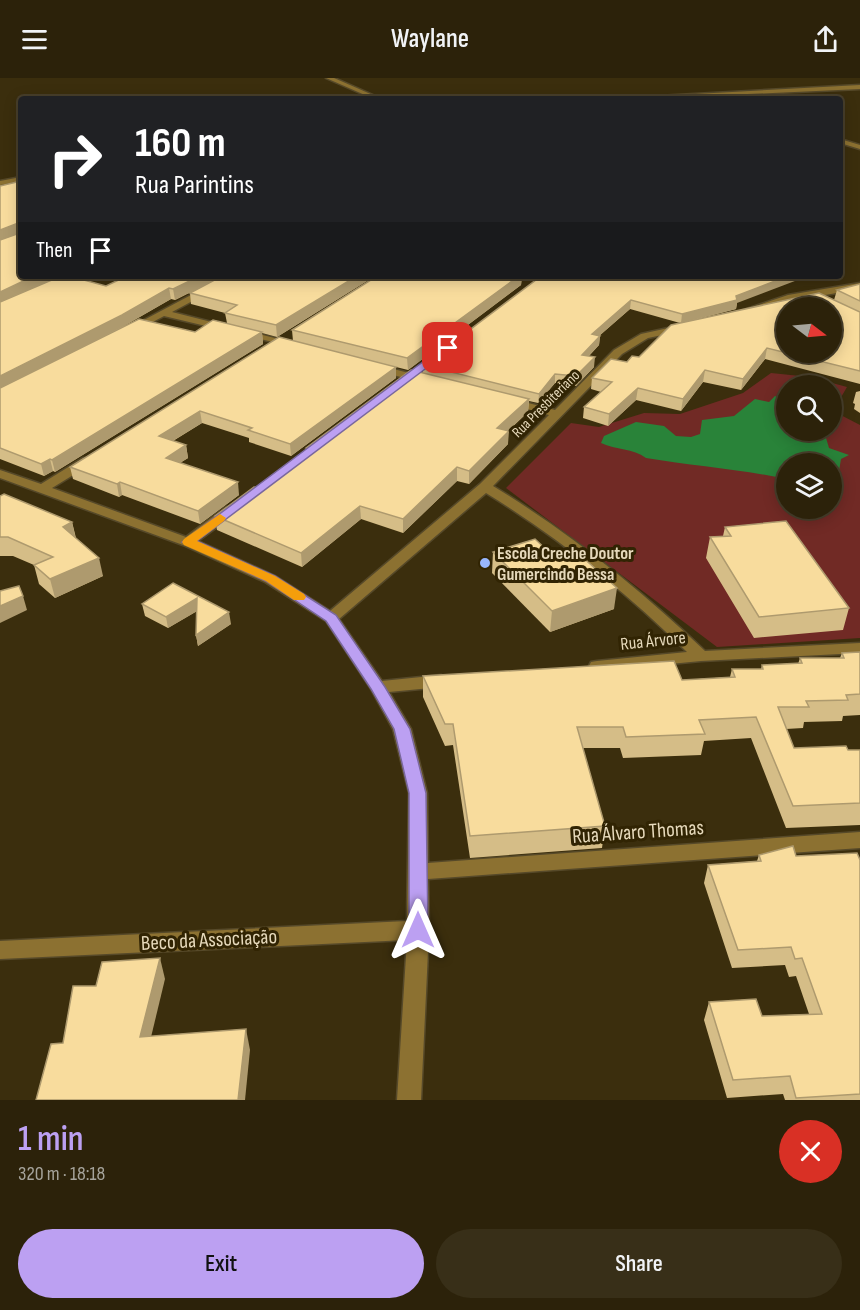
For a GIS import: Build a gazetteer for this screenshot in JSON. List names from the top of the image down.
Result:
{
  "streets": {
    "street": [
      "Rua Presbiteriano",
      "Rua Árvore",
      "Rua Álvaro Thomas",
      "Beco da Associação"
    ]
  },
  "places": ["Escola Creche Doutor Gumercindo Bessa"],
  "north": "right",
  "page": {
    "header": "Waylane",
    "turn": ["160 m", "Rua Parintins"],
    "then": "Then",
    "heading": ["1 min", "320 m · 18:18"],
    "buttons": ["Exit", "Share"]
  }
}
